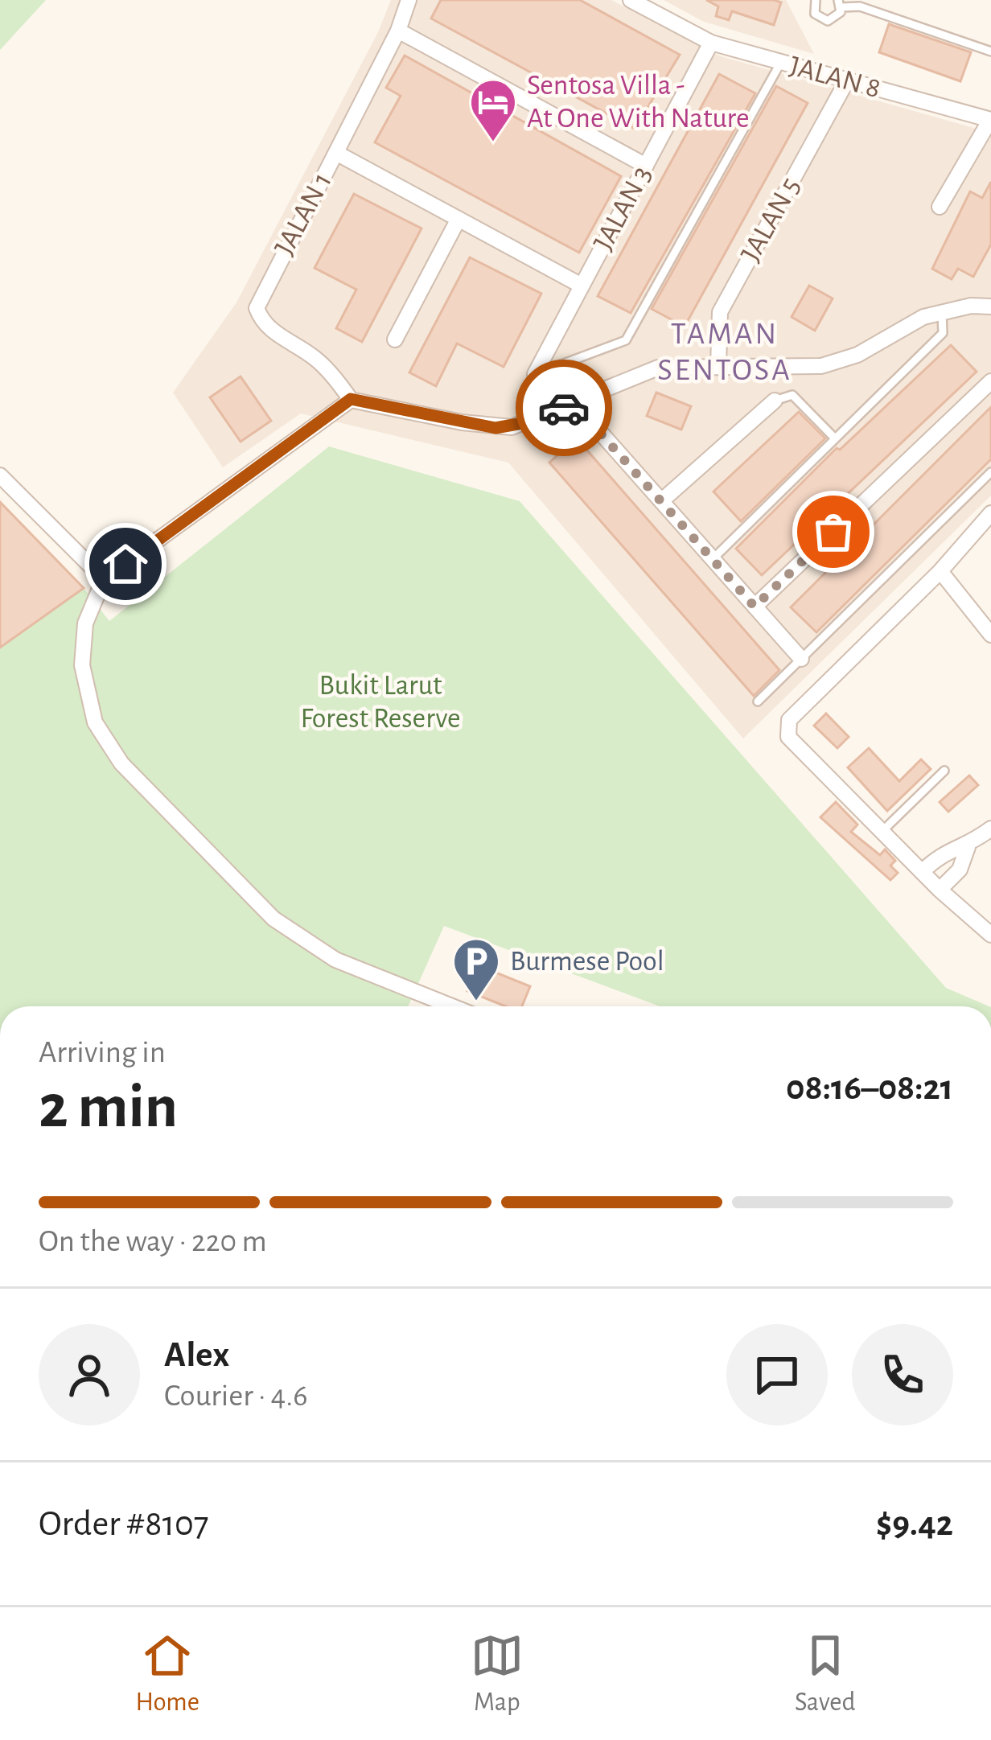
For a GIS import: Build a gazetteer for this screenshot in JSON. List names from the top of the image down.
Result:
{
  "streets": {
    "street": [
      "JALAN 8",
      "JALAN 3",
      "JALAN 1",
      "JALAN 5"
    ]
  },
  "crossings": [
    ["JALAN 8", "JALAN 3"],
    ["JALAN 8", "JALAN 5"]
  ],
  "districts": ["TAMAN SENTOSA"],
  "parks": ["Bukit Larut Forest Reserve"],
  "places": {
    "hotel": ["Sentosa Villa - At One With Nature"],
    "parking": ["Burmese Pool"]
  },
  "page": {
    "heading": ["2 min", "Arriving in", "08:16–08:21"],
    "panel": [
      "Alex",
      "Courier · 4.6",
      "Order #8107",
      "$9.42"
    ],
    "bar": "On the way · 220 m",
    "tabs": ["Home", "Map", "Saved"]
  }
}
